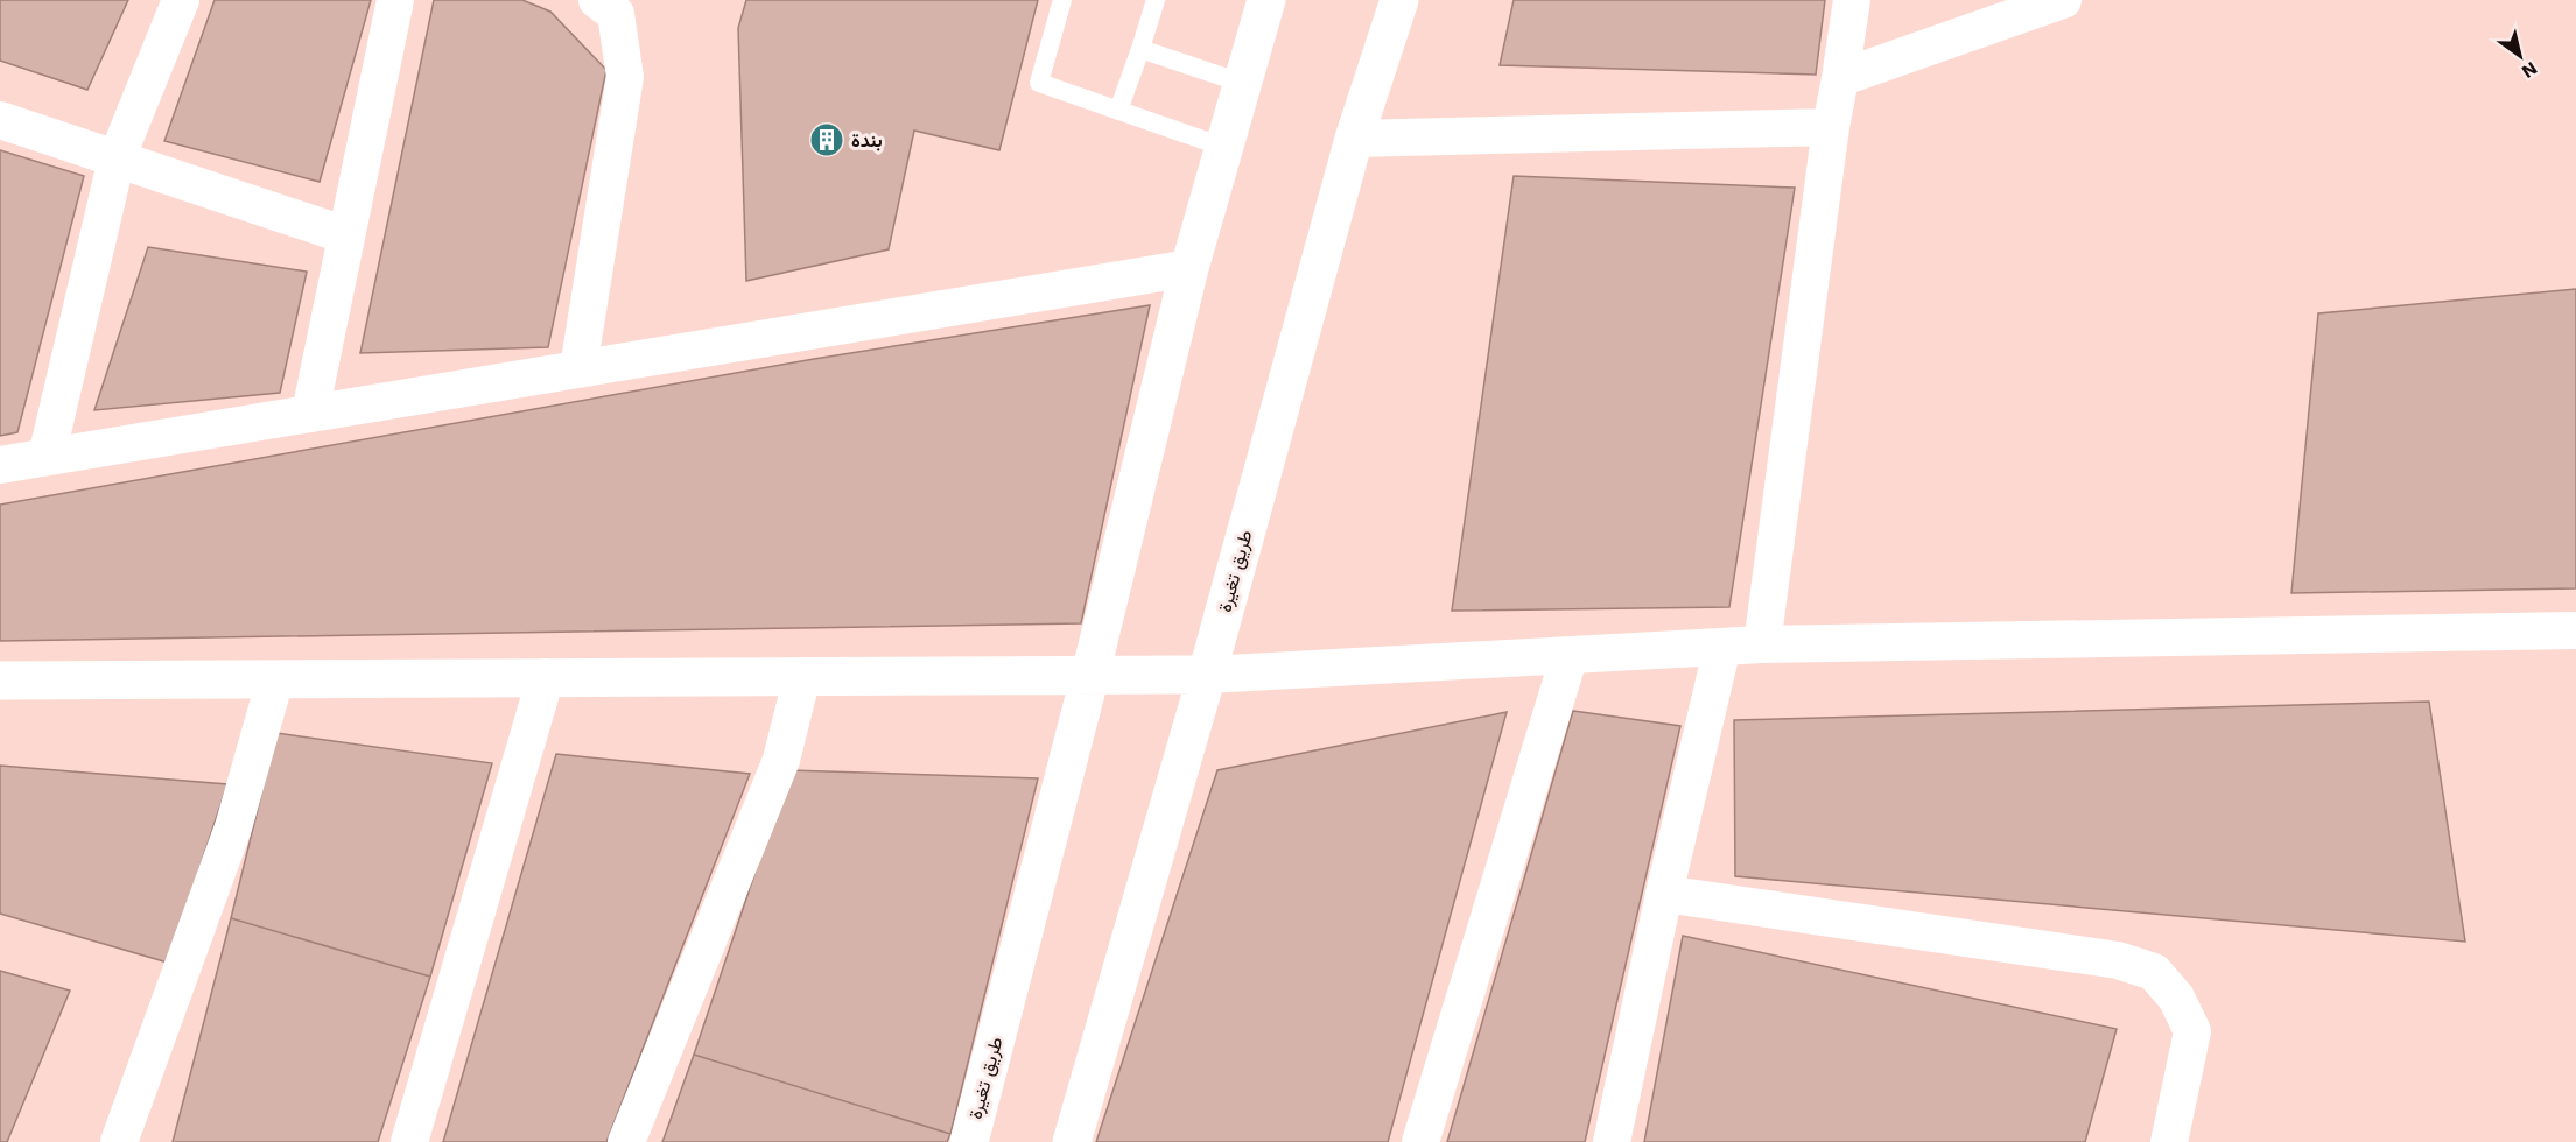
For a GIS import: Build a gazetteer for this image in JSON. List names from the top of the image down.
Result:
{
  "streets": {
    "main road": ["طريق تغيرة"]
  },
  "places": {
    "building": ["بندة"]
  },
  "north": "bottom right"
}
